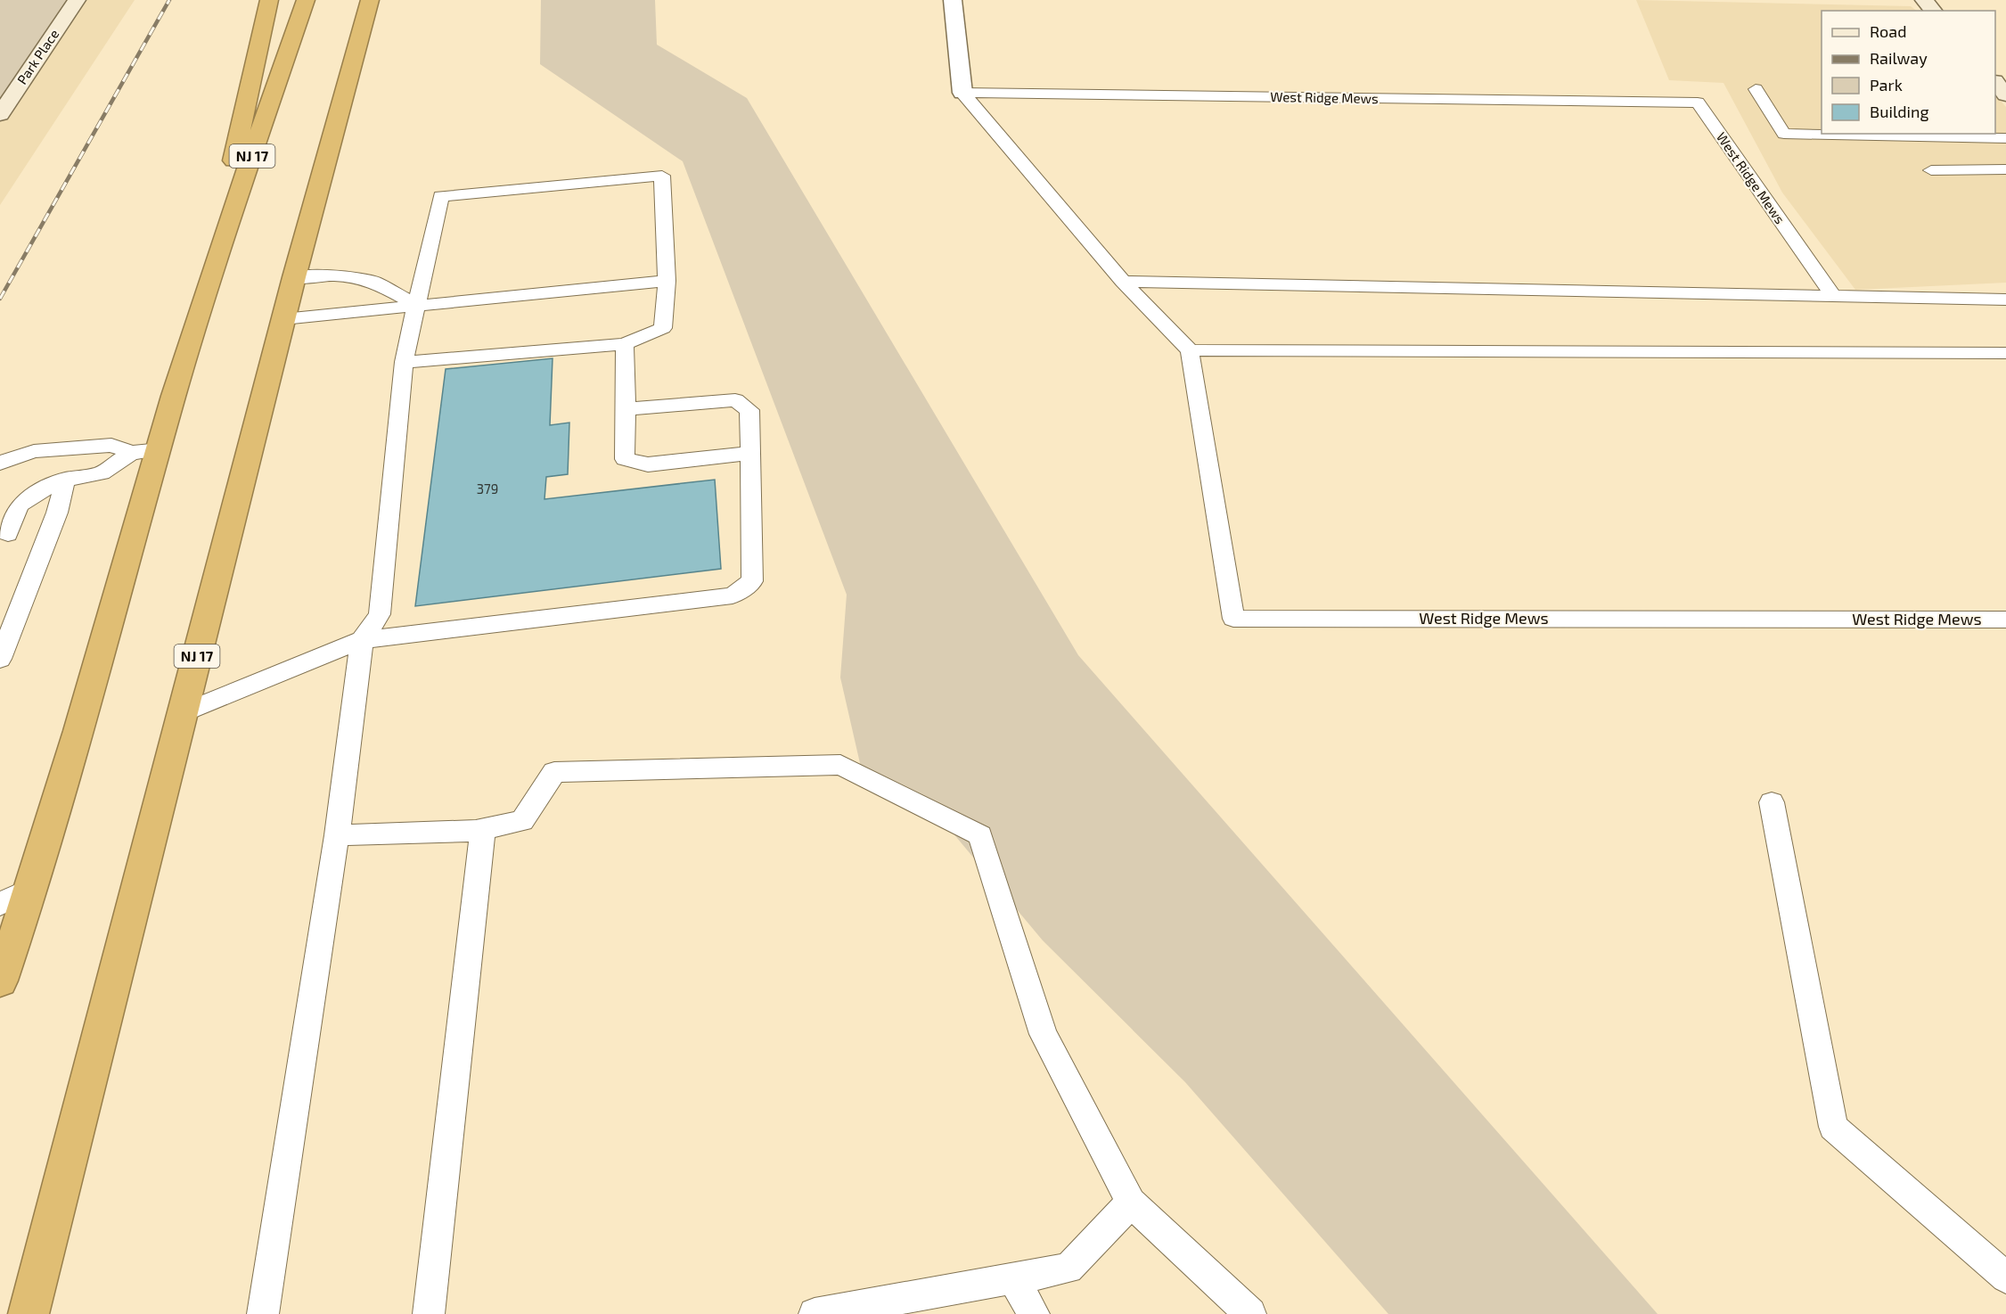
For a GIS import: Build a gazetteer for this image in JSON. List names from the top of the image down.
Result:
{
  "streets": {
    "highway": ["NJ 17"],
    "street": ["Park Place"],
    "lane": ["West Ridge Mews"]
  },
  "house_numbers": ["379"],
  "legend": [
    "Road",
    "Railway",
    "Park",
    "Building"
  ]
}
